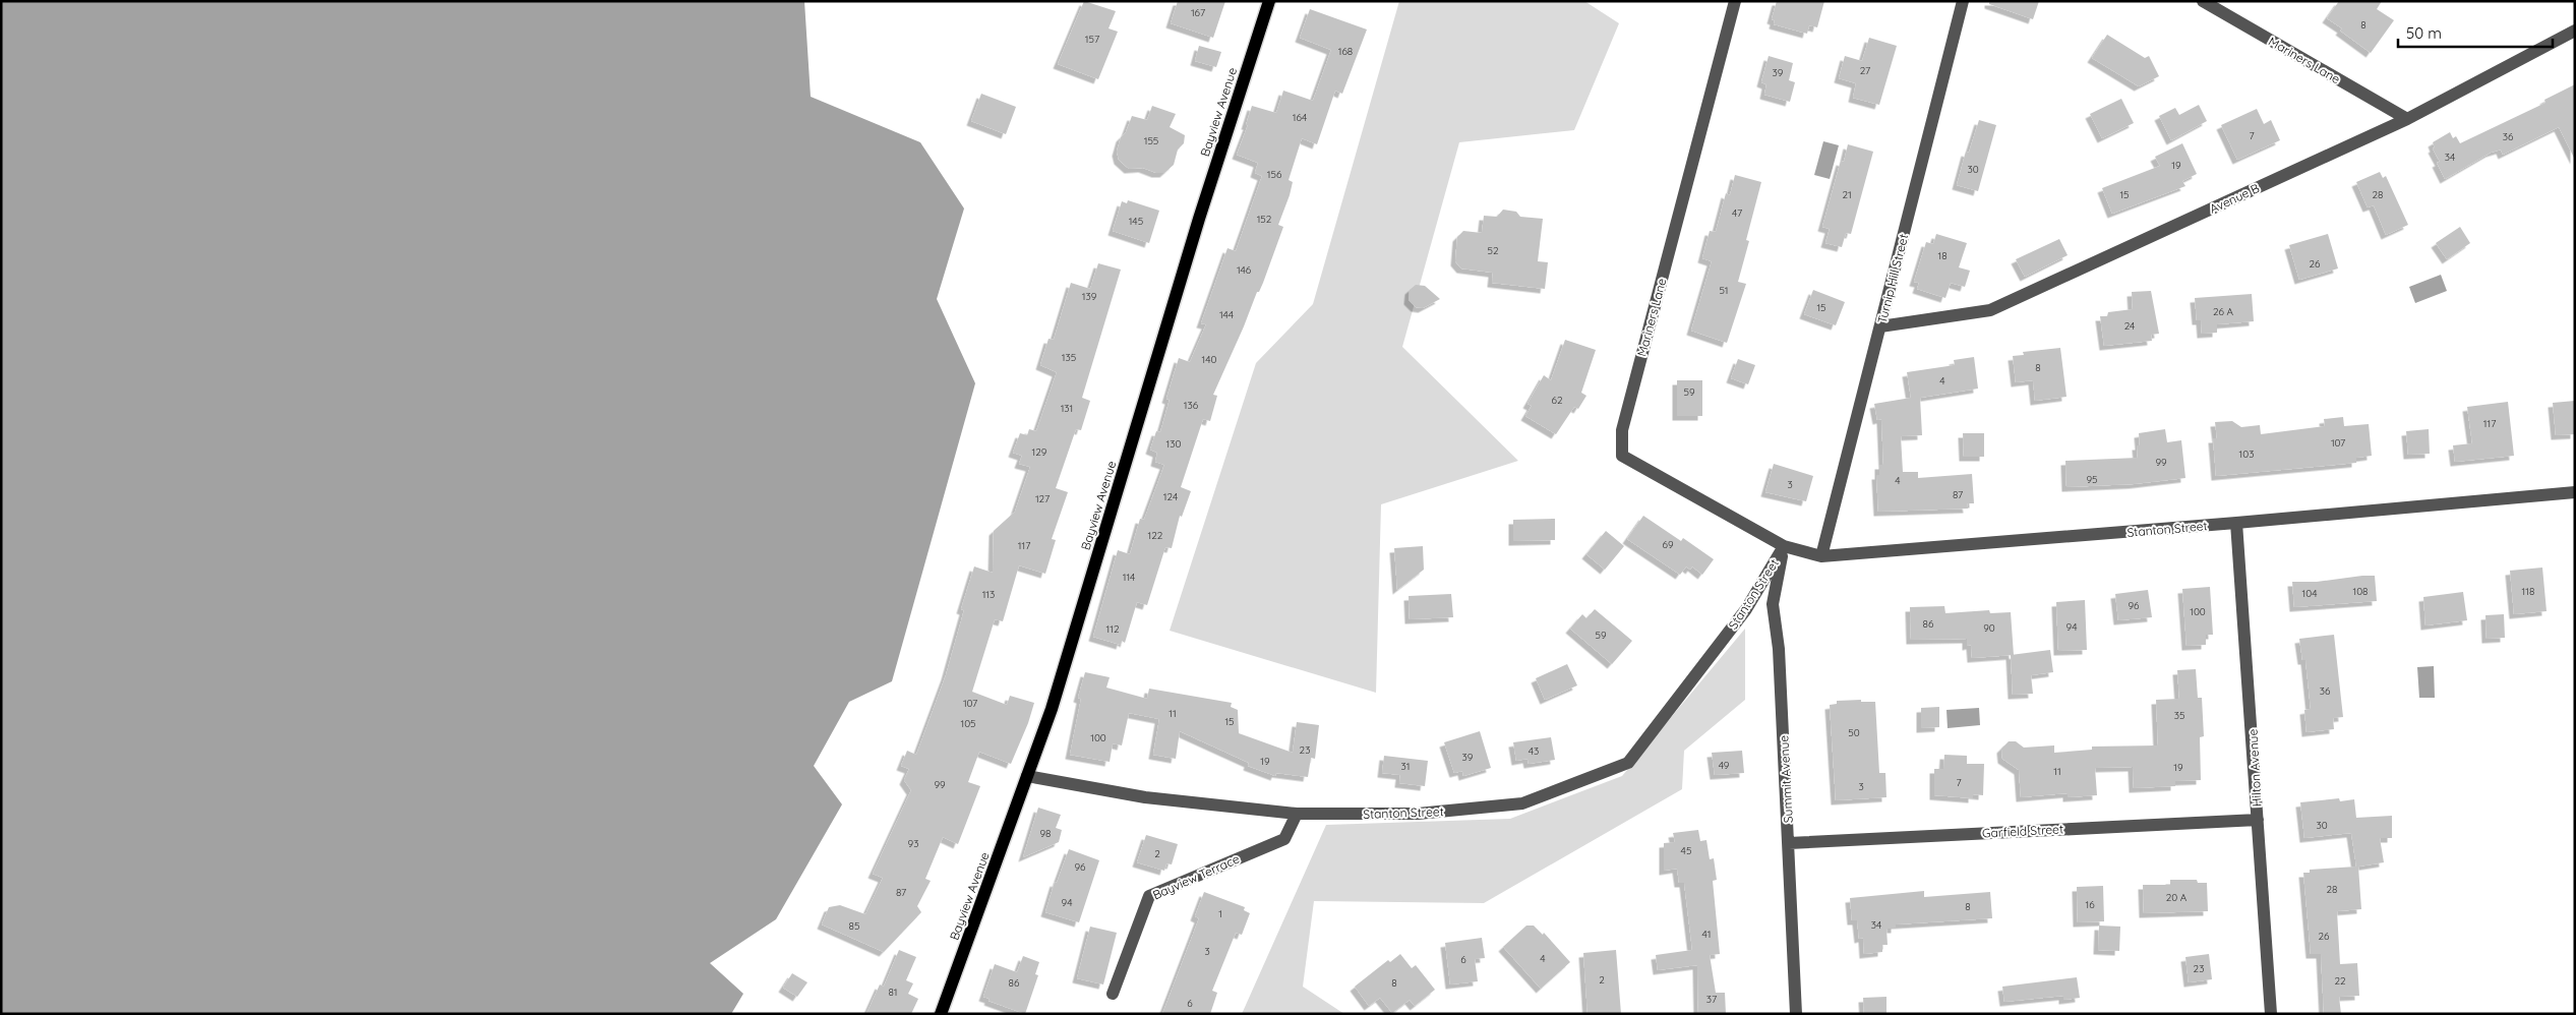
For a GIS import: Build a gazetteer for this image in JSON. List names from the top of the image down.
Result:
{
  "streets": {
    "main road": ["Bayview Avenue"],
    "street": [
      "Mariners Lane",
      "Avenue B",
      "Turnip Hill Street",
      "Stanton Street",
      "Hilton Avenue",
      "Summit Avenue",
      "Garfield Street",
      "Bayview Terrace"
    ]
  },
  "crossings": [
    ["Mariners Lane", "Avenue B"],
    ["Mariners Lane", "Stanton Street"],
    ["Mariners Lane", "Summit Avenue"],
    ["Bayview Avenue", "Stanton Street"],
    ["Avenue B", "Turnip Hill Street"],
    ["Turnip Hill Street", "Stanton Street"],
    ["Stanton Street", "Hilton Avenue"],
    ["Stanton Street", "Summit Avenue"],
    ["Stanton Street", "Bayview Terrace"],
    ["Hilton Avenue", "Garfield Street"],
    ["Summit Avenue", "Garfield Street"]
  ],
  "house_numbers": [
    "167",
    "8",
    "157",
    "168",
    "27",
    "39",
    "164",
    "7",
    "36",
    "155",
    "34",
    "19",
    "30",
    "156",
    "21",
    "15",
    "28",
    "47",
    "152",
    "145",
    "52",
    "18",
    "26",
    "146",
    "51",
    "139",
    "15",
    "26 A",
    "144",
    "24",
    "135",
    "140",
    "8",
    "4",
    "59",
    "62",
    "136",
    "131",
    "117",
    "107",
    "130",
    "129",
    "103",
    "99",
    "95",
    "4",
    "3",
    "87",
    "124",
    "127",
    "122",
    "69",
    "117",
    "114",
    "108",
    "118",
    "104",
    "113",
    "96",
    "100",
    "86",
    "94",
    "90",
    "112",
    "59",
    "36",
    "107",
    "11",
    "35",
    "15",
    "105",
    "50",
    "100",
    "23",
    "43",
    "39",
    "19",
    "49",
    "31",
    "19",
    "11",
    "7",
    "99",
    "3",
    "30",
    "98",
    "93",
    "45",
    "2",
    "96",
    "28",
    "87",
    "20 A",
    "94",
    "16",
    "8",
    "1",
    "34",
    "85",
    "41",
    "26",
    "3",
    "4",
    "6",
    "23",
    "2",
    "22",
    "86",
    "8",
    "81",
    "37",
    "6"
  ],
  "scale_bar": "50 m"
}
